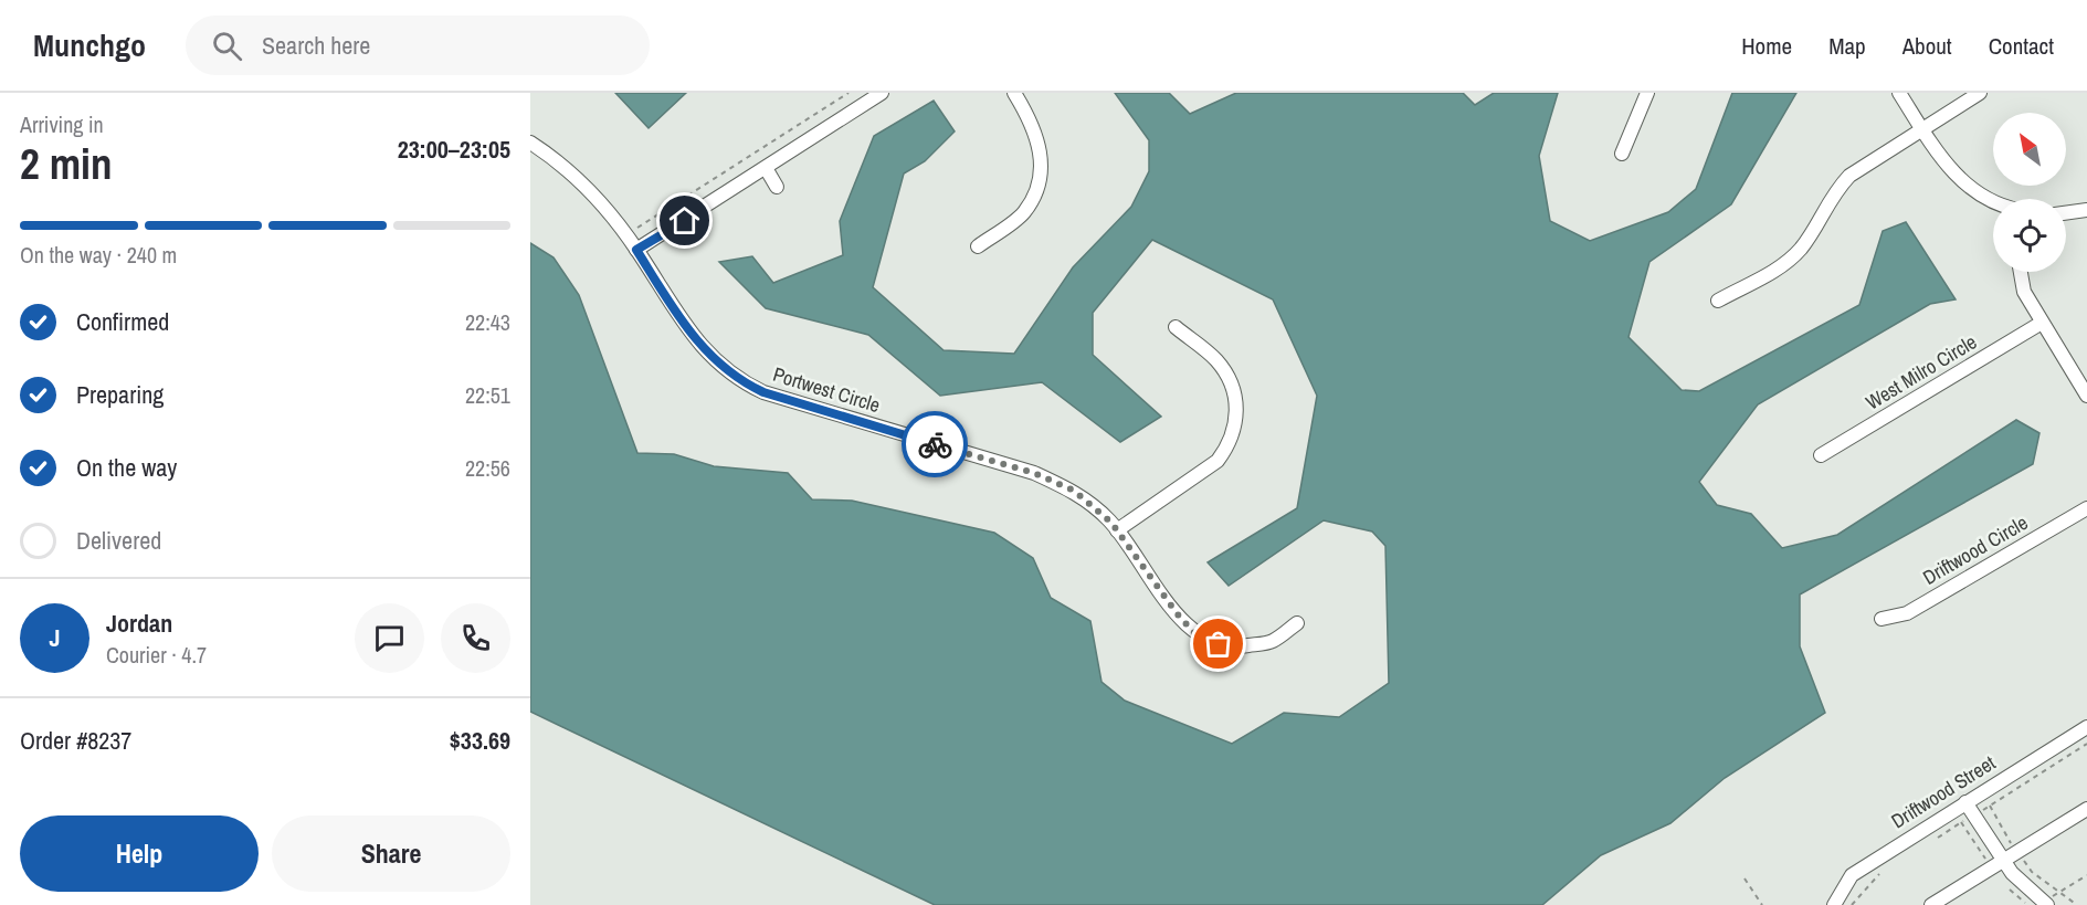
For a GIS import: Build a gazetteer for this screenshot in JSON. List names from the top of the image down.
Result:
{
  "streets": {
    "street": [
      "West Milro Circle",
      "Portwest Circle",
      "Driftwood Circle",
      "Driftwood Street"
    ]
  },
  "north": "top left",
  "page": {
    "header": "Munchgo",
    "search": "Search here",
    "nav": [
      "Home",
      "Map",
      "About",
      "Contact"
    ],
    "heading": ["2 min", "Arriving in", "23:00–23:05"],
    "panel": [
      "Jordan",
      "Courier · 4.7",
      "Order #8237",
      "$33.69"
    ],
    "bar": "On the way · 240 m",
    "list": [
      ["Confirmed", "22:43"],
      ["Preparing", "22:51"],
      ["On the way", "22:56"],
      "Delivered"
    ],
    "round": "J",
    "buttons": ["Help", "Share"]
  }
}
